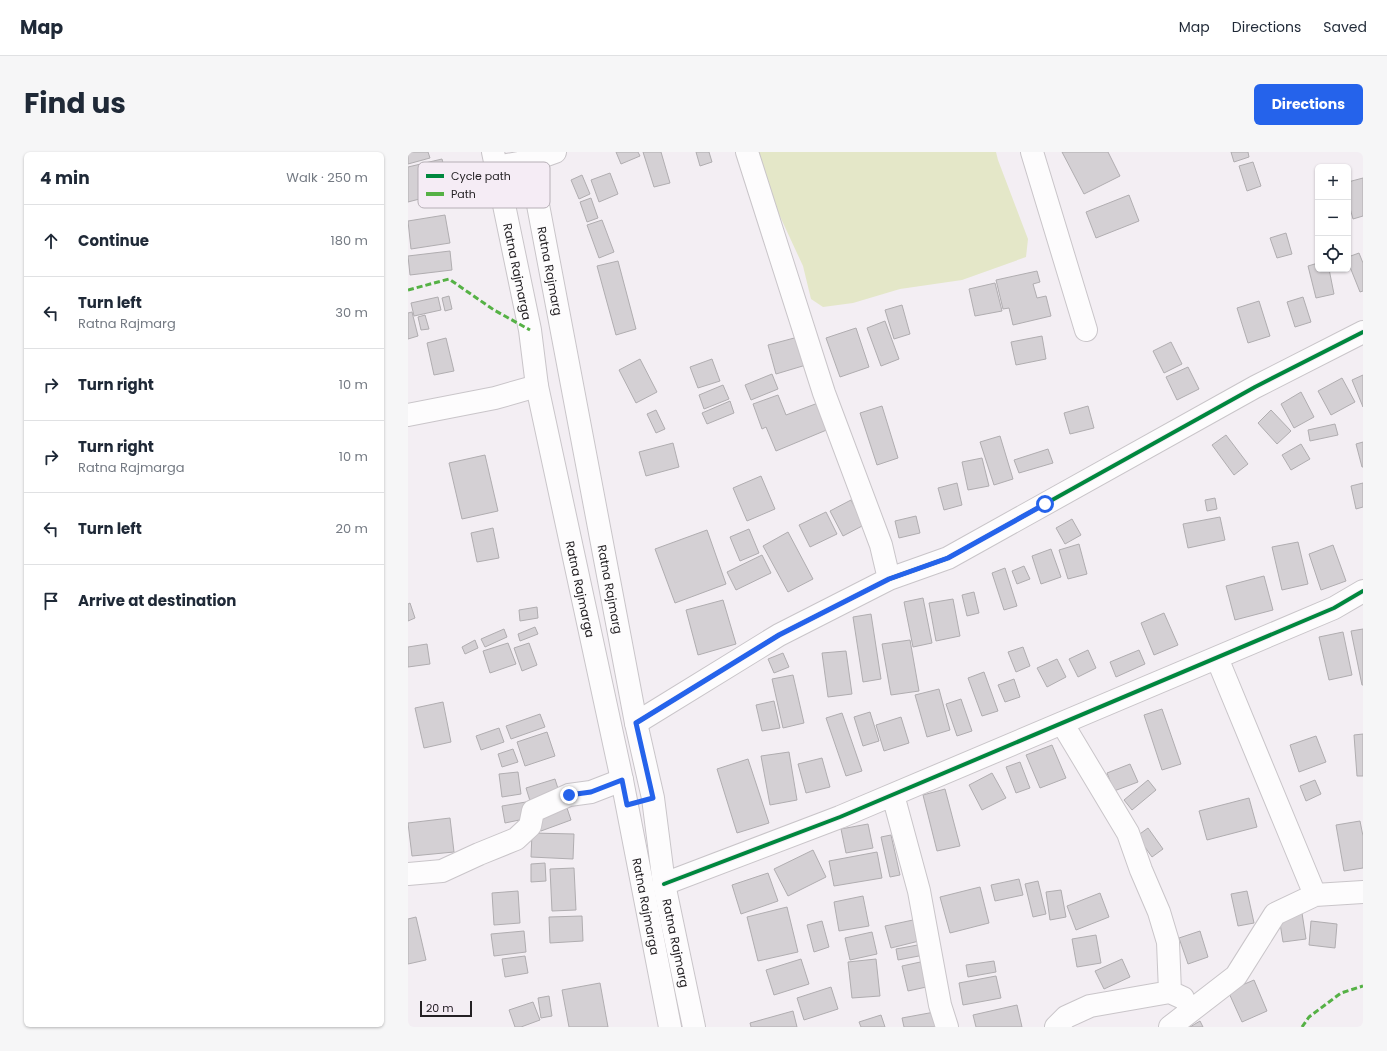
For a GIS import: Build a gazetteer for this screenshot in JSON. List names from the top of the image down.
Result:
{
  "streets": {
    "street": ["Ratna Rajmarg", "Ratna Rajmarga"]
  },
  "legend": ["Cycle path", "Path"],
  "scale_bar": "20 m",
  "page": {
    "header": "Map",
    "nav": ["Map", "Directions", "Saved"],
    "title": "Find us",
    "buttons": "Directions",
    "heading": ["4 min", "Walk · 250 m"],
    "map_buttons": ["+", "−"],
    "list": [
      ["Continue", "180 m"],
      ["Turn left", "Ratna Rajmarg", "30 m"],
      ["Turn right", "10 m"],
      ["Turn right", "Ratna Rajmarga", "10 m"],
      ["Turn left", "20 m"],
      "Arrive at destination"
    ],
    "scale": "20 m"
  }
}
